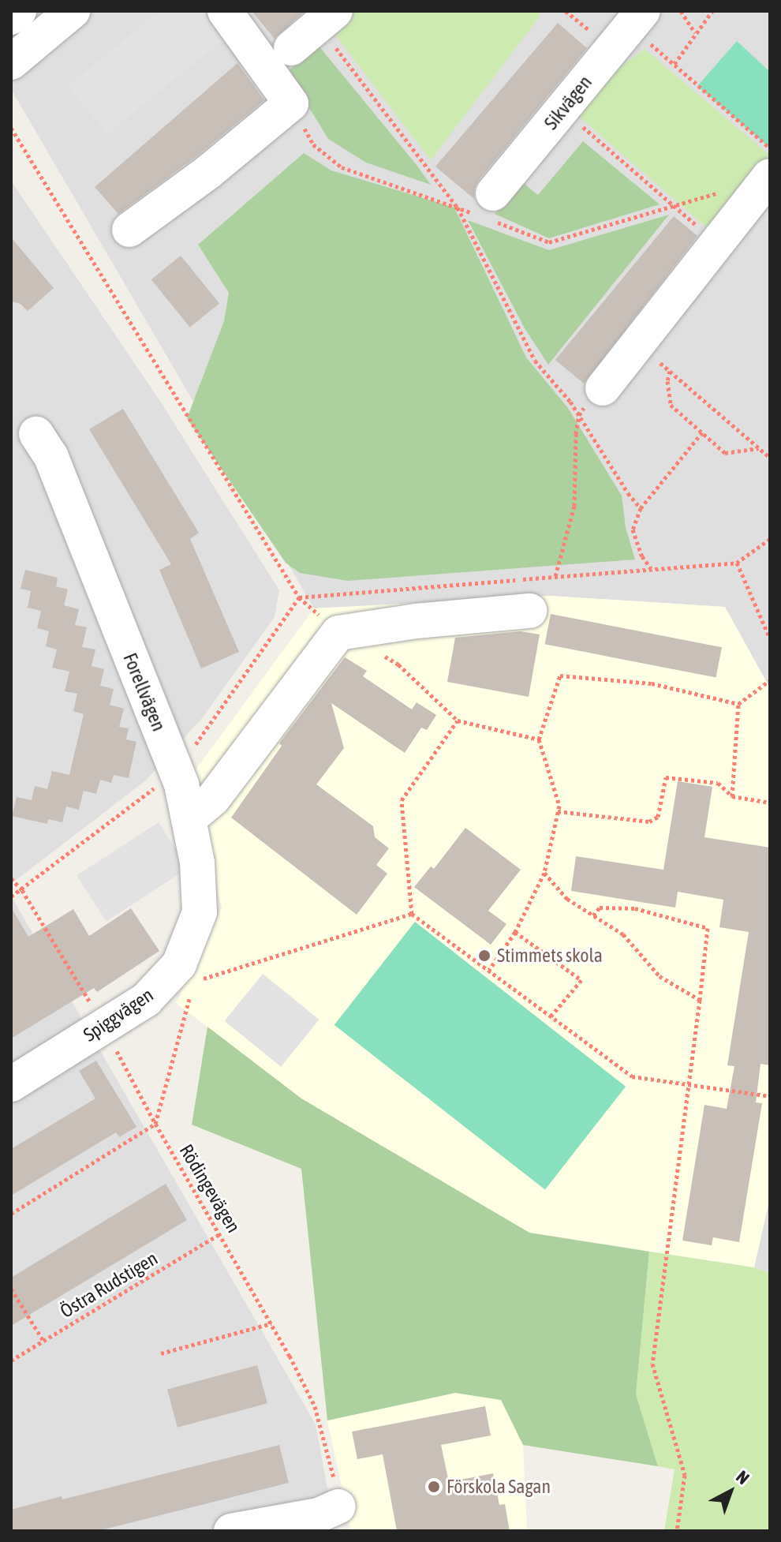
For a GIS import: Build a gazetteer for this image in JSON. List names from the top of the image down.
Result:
{
  "streets": {
    "street": ["Sikvägen", "Forellvägen", "Spiggvägen"],
    "path": ["Rödingevägen", "Östra Rudstigen"]
  },
  "crossings": [
    ["Forellvägen", "Spiggvägen"],
    ["Spiggvägen", "Rödingevägen"],
    ["Rödingevägen", "Östra Rudstigen"]
  ],
  "places": ["Stimmets skola", "Förskola Sagan"],
  "north": "top right"
}
